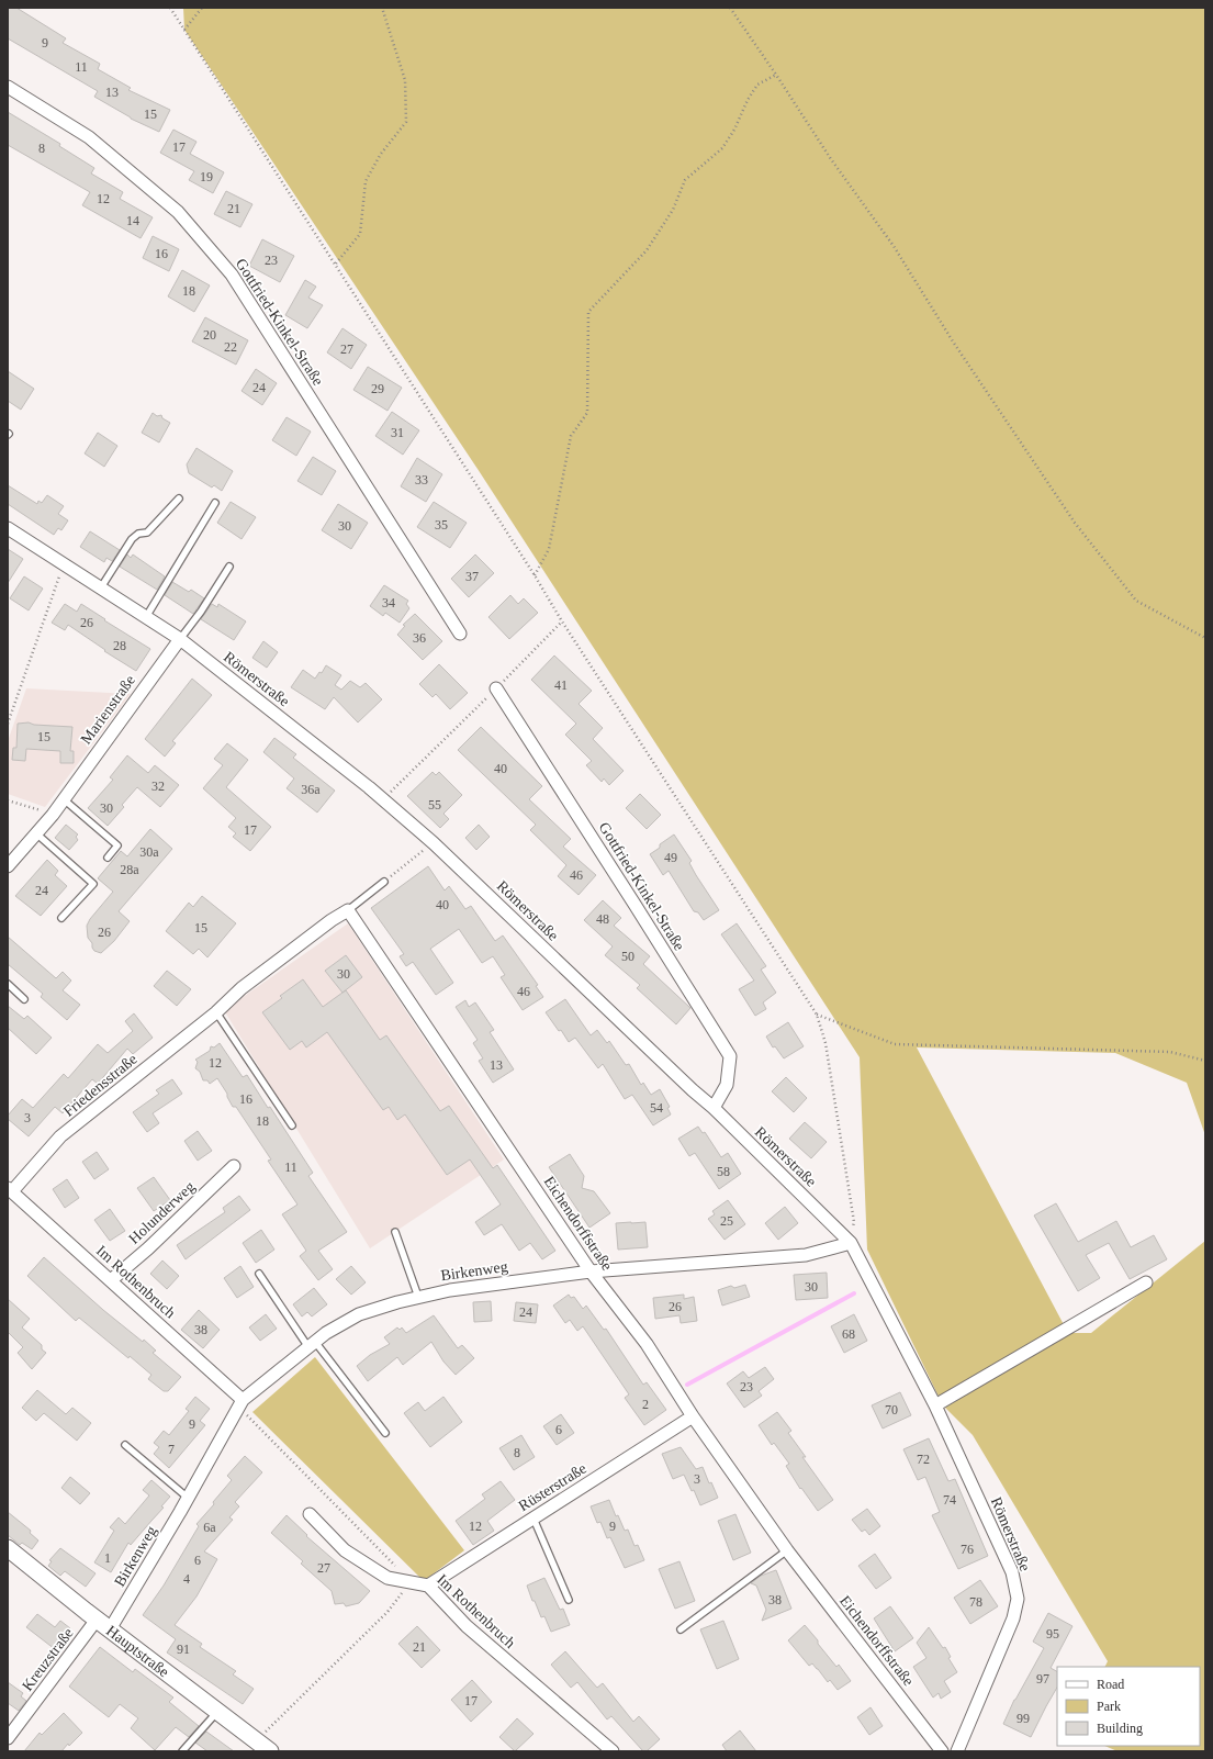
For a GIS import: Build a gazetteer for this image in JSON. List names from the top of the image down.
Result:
{
  "streets": {
    "street": [
      "Gottfried-Kinkel-Straße",
      "Römerstraße",
      "Marienstraße",
      "Friedensstraße",
      "Holunderweg",
      "Eichendorffstraße",
      "Birkenweg",
      "Im Rothenbruch",
      "Rüsterstraße",
      "Hauptstraße",
      "Kreuzstraße"
    ]
  },
  "crossings": [
    ["Gottfried-Kinkel-Straße", "Römerstraße"],
    ["Römerstraße", "Marienstraße"],
    ["Römerstraße", "Birkenweg"],
    ["Friedensstraße", "Eichendorffstraße"],
    ["Friedensstraße", "Im Rothenbruch"],
    ["Holunderweg", "Im Rothenbruch"],
    ["Eichendorffstraße", "Birkenweg"],
    ["Eichendorffstraße", "Rüsterstraße"],
    ["Birkenweg", "Im Rothenbruch"],
    ["Birkenweg", "Hauptstraße"],
    ["Birkenweg", "Kreuzstraße"],
    ["Im Rothenbruch", "Rüsterstraße"],
    ["Hauptstraße", "Kreuzstraße"]
  ],
  "house_numbers": [
    "9",
    "11",
    "13",
    "15",
    "17",
    "8",
    "19",
    "12",
    "21",
    "14",
    "16",
    "23",
    "18",
    "20",
    "22",
    "27",
    "24",
    "29",
    "31",
    "33",
    "35",
    "30",
    "37",
    "34",
    "26",
    "36",
    "28",
    "41",
    "15",
    "40",
    "32",
    "36a",
    "55",
    "30",
    "17",
    "30a",
    "49",
    "28a",
    "46",
    "24",
    "40",
    "48",
    "15",
    "26",
    "50",
    "30",
    "46",
    "12",
    "13",
    "16",
    "54",
    "3",
    "18",
    "11",
    "58",
    "25",
    "30",
    "26",
    "24",
    "38",
    "68",
    "23",
    "2",
    "70",
    "9",
    "6",
    "7",
    "8",
    "72",
    "3",
    "74",
    "12",
    "9",
    "6a",
    "76",
    "1",
    "6",
    "27",
    "4",
    "38",
    "78",
    "95",
    "21",
    "91",
    "97",
    "17",
    "99"
  ],
  "legend": ["Road", "Park", "Building"]
}
